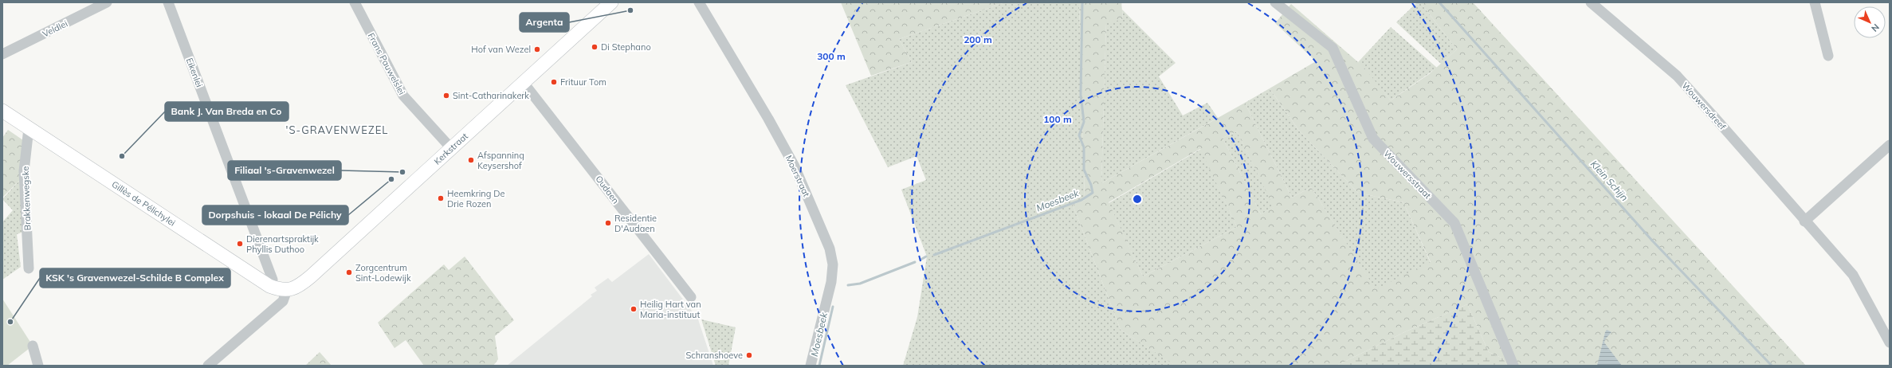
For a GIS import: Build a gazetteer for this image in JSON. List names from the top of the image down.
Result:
{
  "streets": {
    "main road": ["Kerkstraat", "Gillès de Pélichylei"],
    "street": [
      "Veldlei",
      "Frans Pauwelslei",
      "Eikenlei",
      "Wouwersdreef",
      "Wouwersstraat",
      "Moerstraat",
      "Oudaen",
      "Brakkenwegske"
    ]
  },
  "crossings": [
    ["Frans Pauwelslei", "Kerkstraat"],
    ["Eikenlei", "Gillès de Pélichylei"],
    ["Kerkstraat", "Oudaen"],
    ["Kerkstraat", "Gillès de Pélichylei"],
    ["Brakkenwegske", "Gillès de Pélichylei"]
  ],
  "districts": ["'S-GRAVENWEZEL"],
  "water": ["Klein Schijn", "Moesbeek"],
  "places": [
    "Argenta",
    "Di Stephano",
    "Hof van Wezel",
    "Frituur Tom",
    "Sint-Catharinakerk",
    "Bank J. Van Breda en Co",
    "Afspanning Keysershof",
    "Filiaal 's-Gravenwezel",
    "Dorpshuis - lokaal De Pélichy",
    "Heemkring De Drie Rozen",
    "Residentie D'Audaen",
    "Dierenartspraktijk Phyllis Duthoo",
    "Zorgcentrum Sint-Lodewijk",
    "Heilig Hart van Maria-instituut",
    "KSK 's Gravenwezel-Schilde B Complex",
    "Schranshoeve"
  ],
  "north": "bottom right",
  "rings": ["200 m", "300 m", "100 m"]
}
